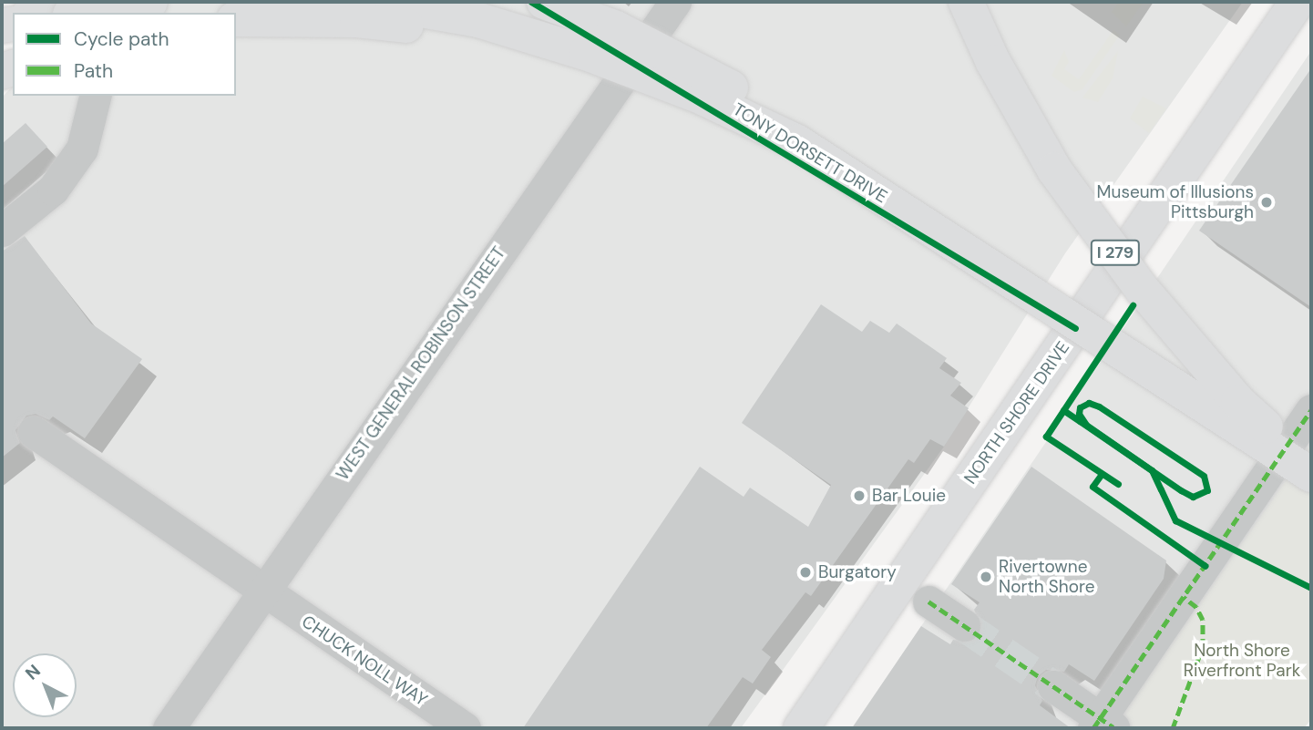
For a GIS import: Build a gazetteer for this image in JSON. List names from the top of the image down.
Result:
{
  "streets": {
    "main road": ["I 279", "NORTH SHORE DRIVE"],
    "street": ["TONY DORSETT DRIVE", "WEST GENERAL ROBINSON STREET", "CHUCK NOLL WAY"]
  },
  "crossings": [
    ["TONY DORSETT DRIVE", "WEST GENERAL ROBINSON STREET"],
    ["TONY DORSETT DRIVE", "NORTH SHORE DRIVE"],
    ["WEST GENERAL ROBINSON STREET", "CHUCK NOLL WAY"]
  ],
  "parks": ["North Shore Riverfront Park"],
  "places": [
    "Museum of Illusions Pittsburgh",
    "Bar Louie",
    "Burgatory",
    "Rivertowne North Shore"
  ],
  "legend": ["Cycle path", "Path"],
  "north": "top left"
}
